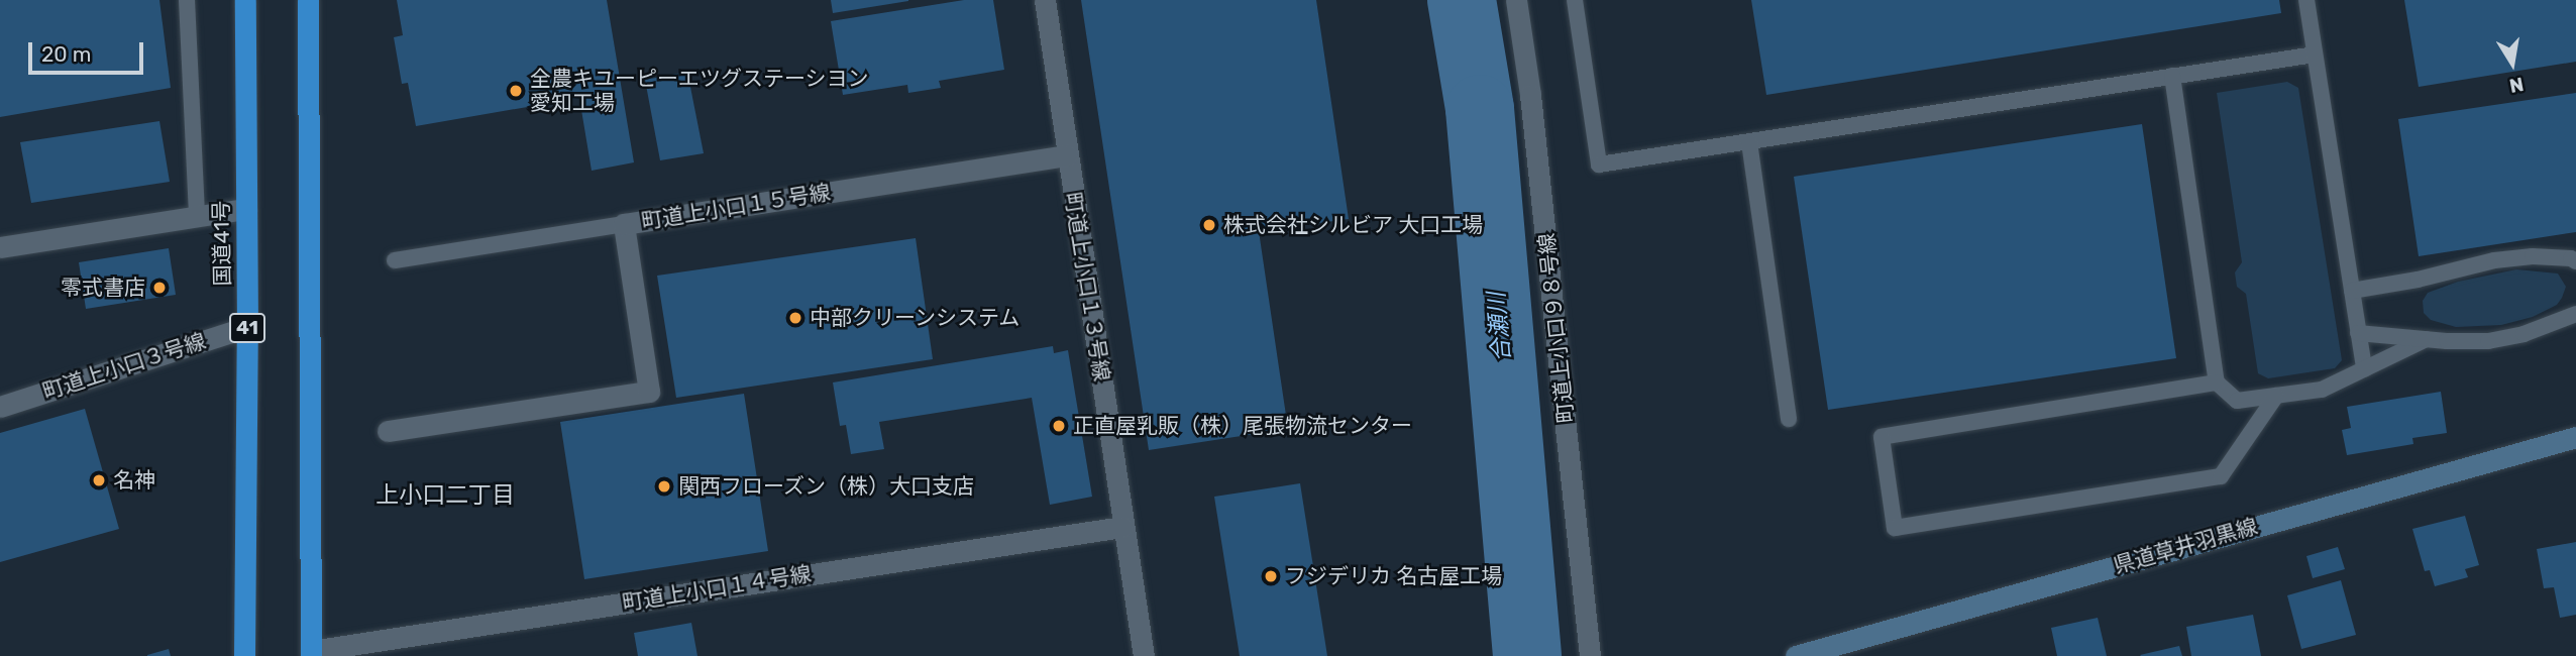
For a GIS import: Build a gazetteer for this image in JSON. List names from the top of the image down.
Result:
{
  "streets": {
    "highway": ["国道41号", "41"],
    "main road": ["県道草井羽黒線"],
    "street": [
      "町道上小口１５号線",
      "町道上小口１３号線",
      "町道上小口９８号線",
      "町道上小口３号線",
      "町道上小口１４号線"
    ]
  },
  "crossings": [
    ["町道上小口１５号線", "町道上小口１３号線"],
    ["国道41号", "町道上小口３号線"],
    ["町道上小口１３号線", "町道上小口１４号線"]
  ],
  "districts": ["上小口二丁目"],
  "water": ["合瀬川"],
  "places": [
    "全農キユーピーエツグステーシヨン 愛知工場",
    "株式会社シルビア 大口工場",
    "零式書店",
    "中部クリーンシステム",
    "正直屋乳販（株）尾張物流センター",
    "名神",
    "関西フローズン（株）大口支店",
    "フジデリカ 名古屋工場"
  ],
  "scale_bar": "20 m",
  "north": "bottom"
}
